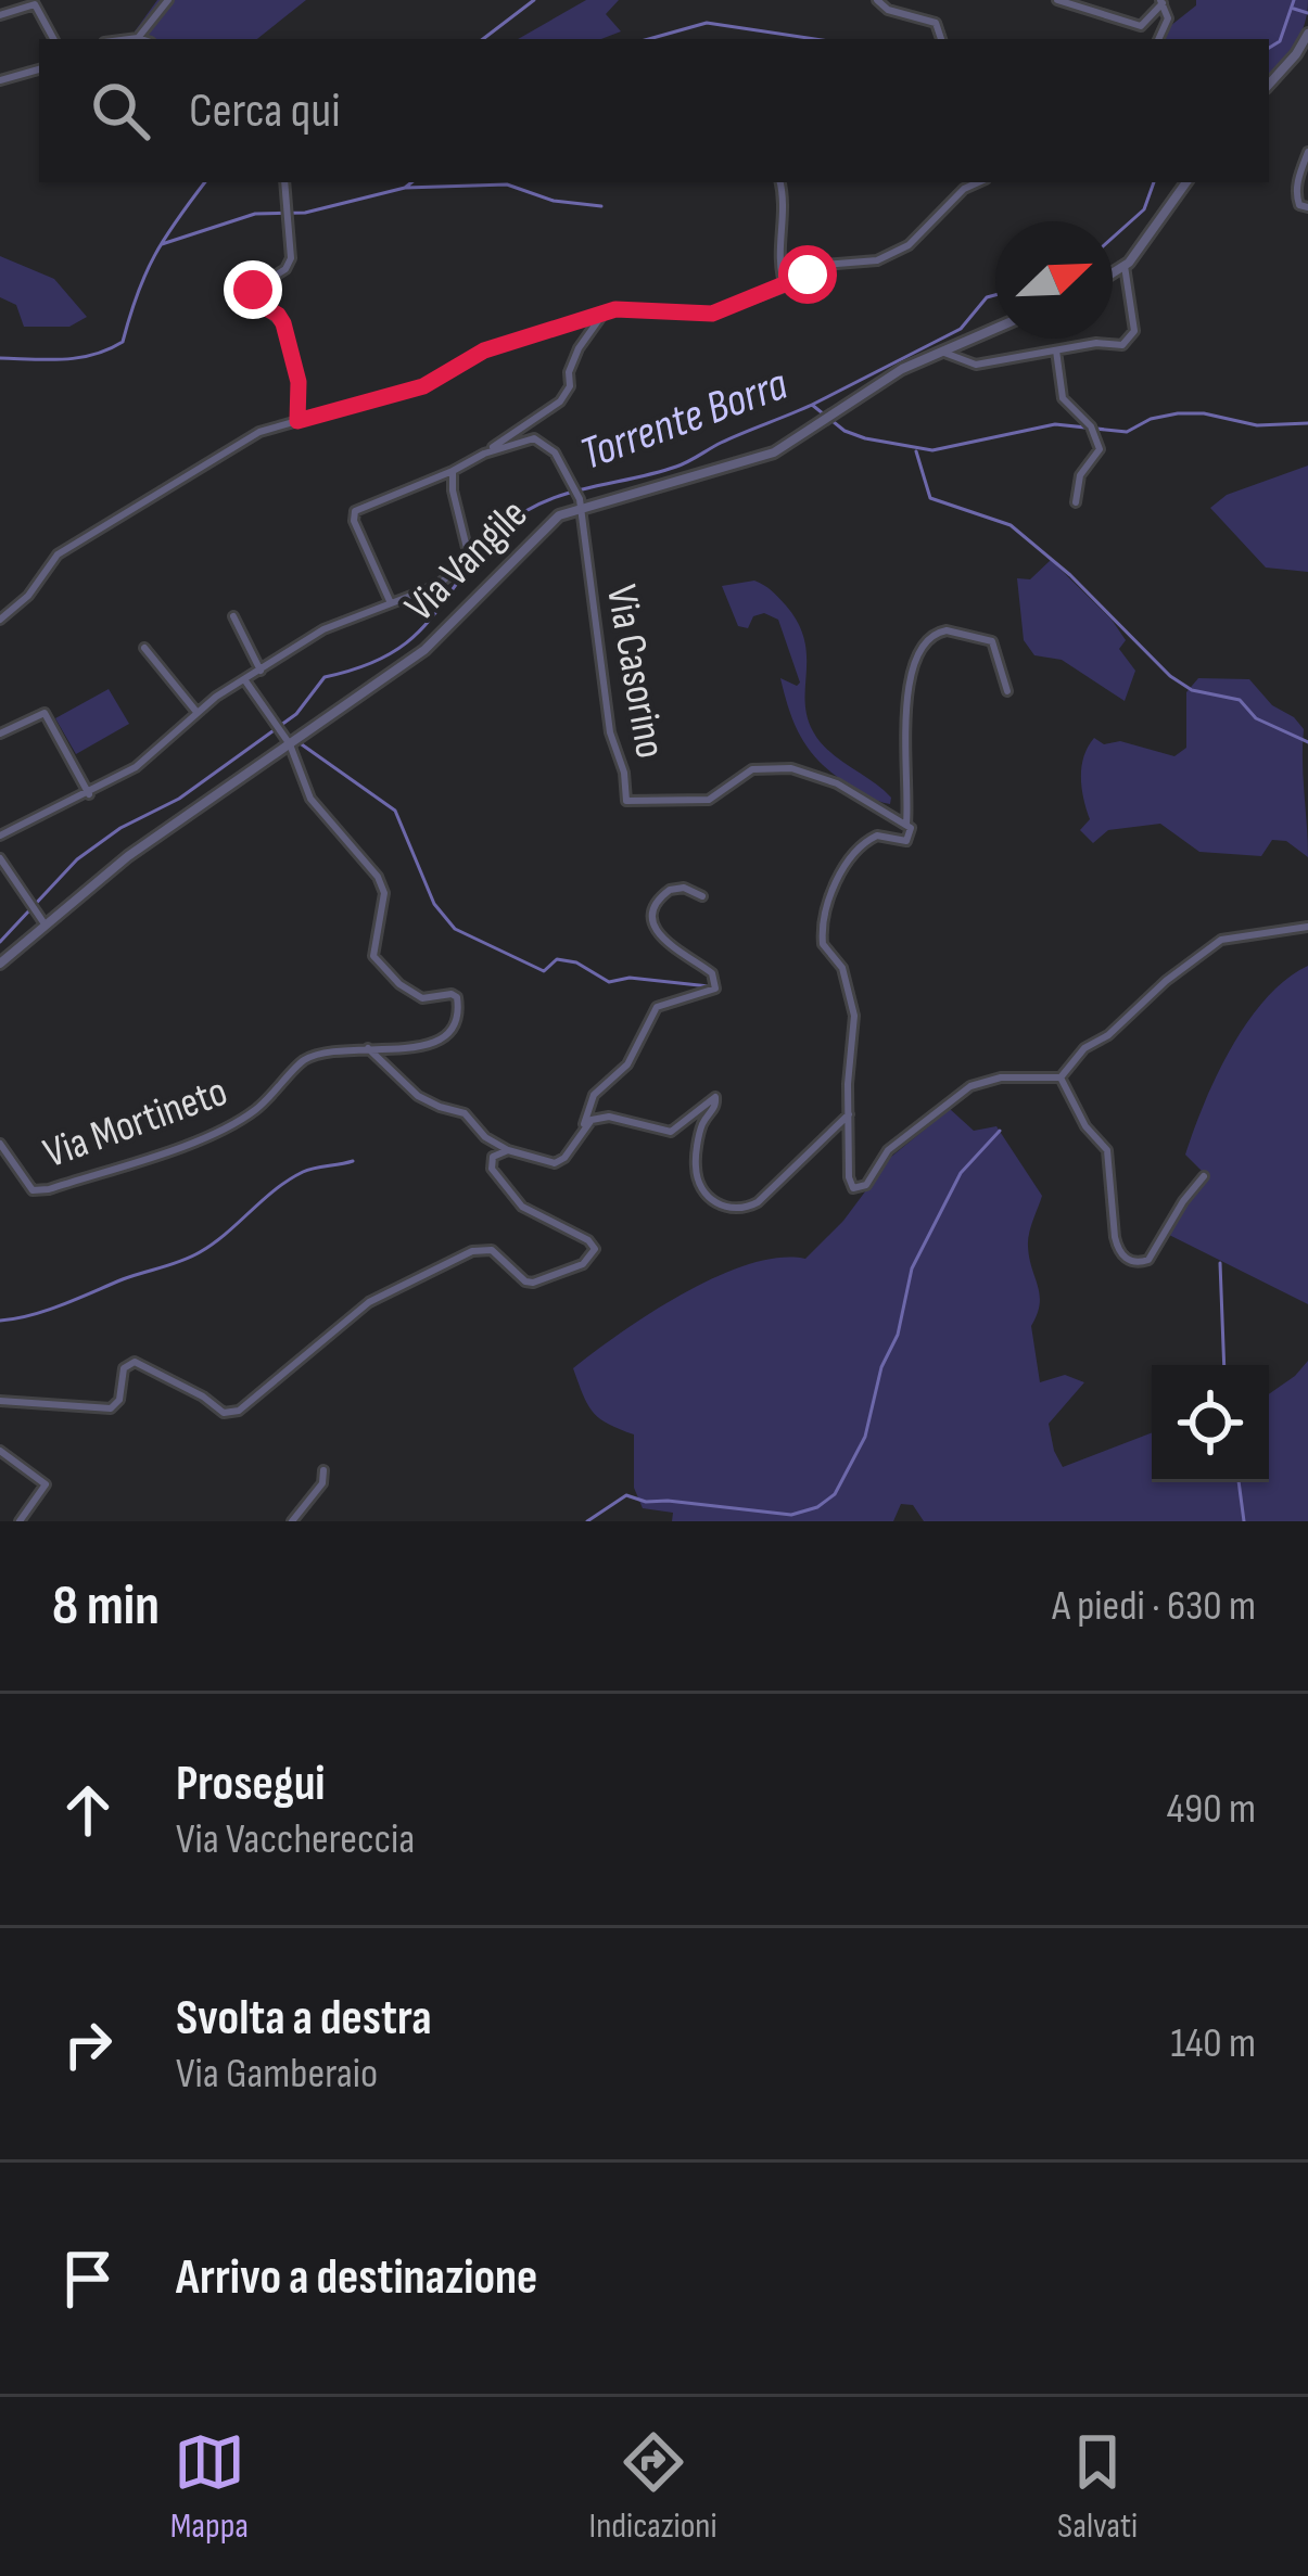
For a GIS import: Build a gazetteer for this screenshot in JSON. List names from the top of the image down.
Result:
{
  "streets": {
    "street": ["Via Vangile", "Via Casorino", "Via Mortineto"]
  },
  "crossings": [
    ["Via Vangile", "Via Casorino"],
    ["Via Vangile", "Via Mortineto"]
  ],
  "water": ["Torrente Borra"],
  "north": "top right",
  "page": {
    "search": "Cerca qui",
    "heading": ["8 min", "A piedi · 630 m"],
    "list": [
      ["Prosegui", "Via Vacchereccia", "490 m"],
      ["Svolta a destra", "Via Gamberaio", "140 m"],
      "Arrivo a destinazione"
    ],
    "nav": ["Mappa", "Indicazioni", "Salvati"]
  }
}
